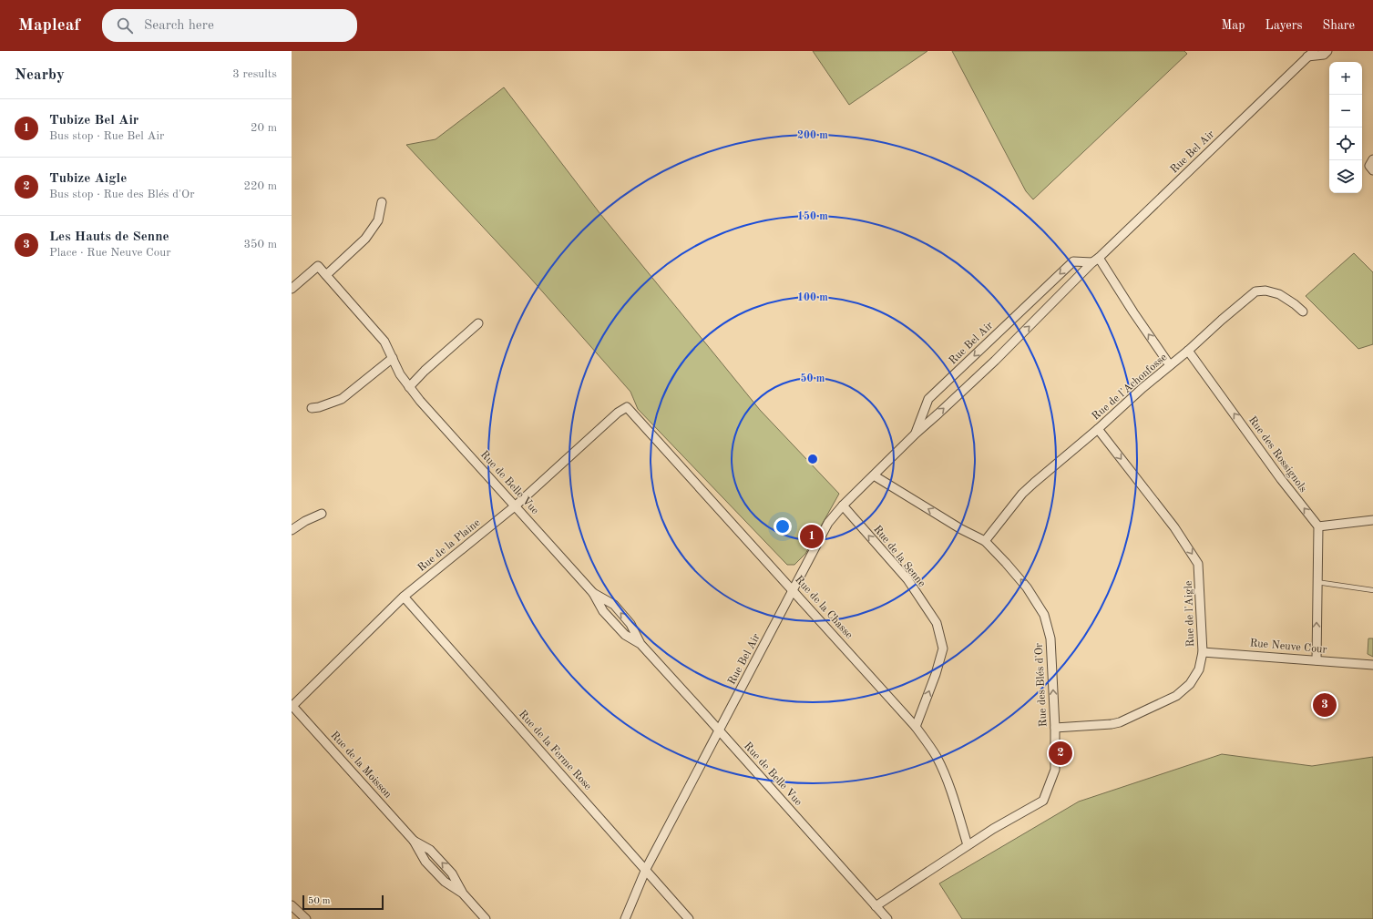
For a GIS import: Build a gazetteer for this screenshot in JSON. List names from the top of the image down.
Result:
{
  "streets": {
    "street": [
      "Rue Bel Air",
      "Rue de l'Achonfosse",
      "Rue des Rossignols",
      "Rue de Belle Vue",
      "Rue de la Plaine",
      "Rue de la Senne",
      "Rue de la Chasse",
      "Rue de l'Aigle",
      "Rue Neuve Cour",
      "Rue des Blés d'Or",
      "Rue de la Ferme Rose",
      "Rue de la Moisson"
    ]
  },
  "crossings": [
    ["Rue Bel Air", "Rue de Belle Vue"],
    ["Rue Bel Air", "Rue de la Senne"],
    ["Rue Bel Air", "Rue de la Chasse"],
    ["Rue Bel Air", "Rue des Blés d'Or"],
    ["Rue Bel Air", "Rue de la Ferme Rose"],
    ["Rue de l'Achonfosse", "Rue des Rossignols"],
    ["Rue de l'Achonfosse", "Rue de l'Aigle"],
    ["Rue de l'Achonfosse", "Rue des Blés d'Or"],
    ["Rue de Belle Vue", "Rue de la Plaine"],
    ["Rue de Belle Vue", "Rue des Blés d'Or"],
    ["Rue de la Plaine", "Rue de la Chasse"],
    ["Rue de la Plaine", "Rue de la Ferme Rose"],
    ["Rue de la Plaine", "Rue de la Moisson"],
    ["Rue de la Senne", "Rue de la Chasse"],
    ["Rue de la Chasse", "Rue des Blés d'Or"],
    ["Rue de l'Aigle", "Rue Neuve Cour"],
    ["Rue de l'Aigle", "Rue des Blés d'Or"]
  ],
  "one_way": [
    "Rue des Rossignols",
    "Rue de la Senne",
    "Rue de l'Aigle",
    "Rue des Blés d'Or"
  ],
  "scale_bar": "50 m",
  "page": {
    "header": "Mapleaf",
    "search": "Search here",
    "nav": ["Map", "Layers", "Share"],
    "heading": ["Nearby", "3 results"],
    "map_buttons": ["+", "−"],
    "list": [
      {
        "mark": "1",
        "name": "Tubize Bel Air",
        "note": "Bus stop · Rue Bel Air",
        "value": "20 m"
      },
      {
        "mark": "2",
        "name": "Tubize Aigle",
        "note": "Bus stop · Rue des Blés d'Or",
        "value": "220 m"
      },
      {
        "mark": "3",
        "name": "Les Hauts de Senne",
        "note": "Place · Rue Neuve Cour",
        "value": "350 m"
      }
    ],
    "pins": ["1", "3", "2"],
    "scale": "50 m"
  },
  "rings": [
    "200 m",
    "150 m",
    "100 m",
    "50 m"
  ]
}
